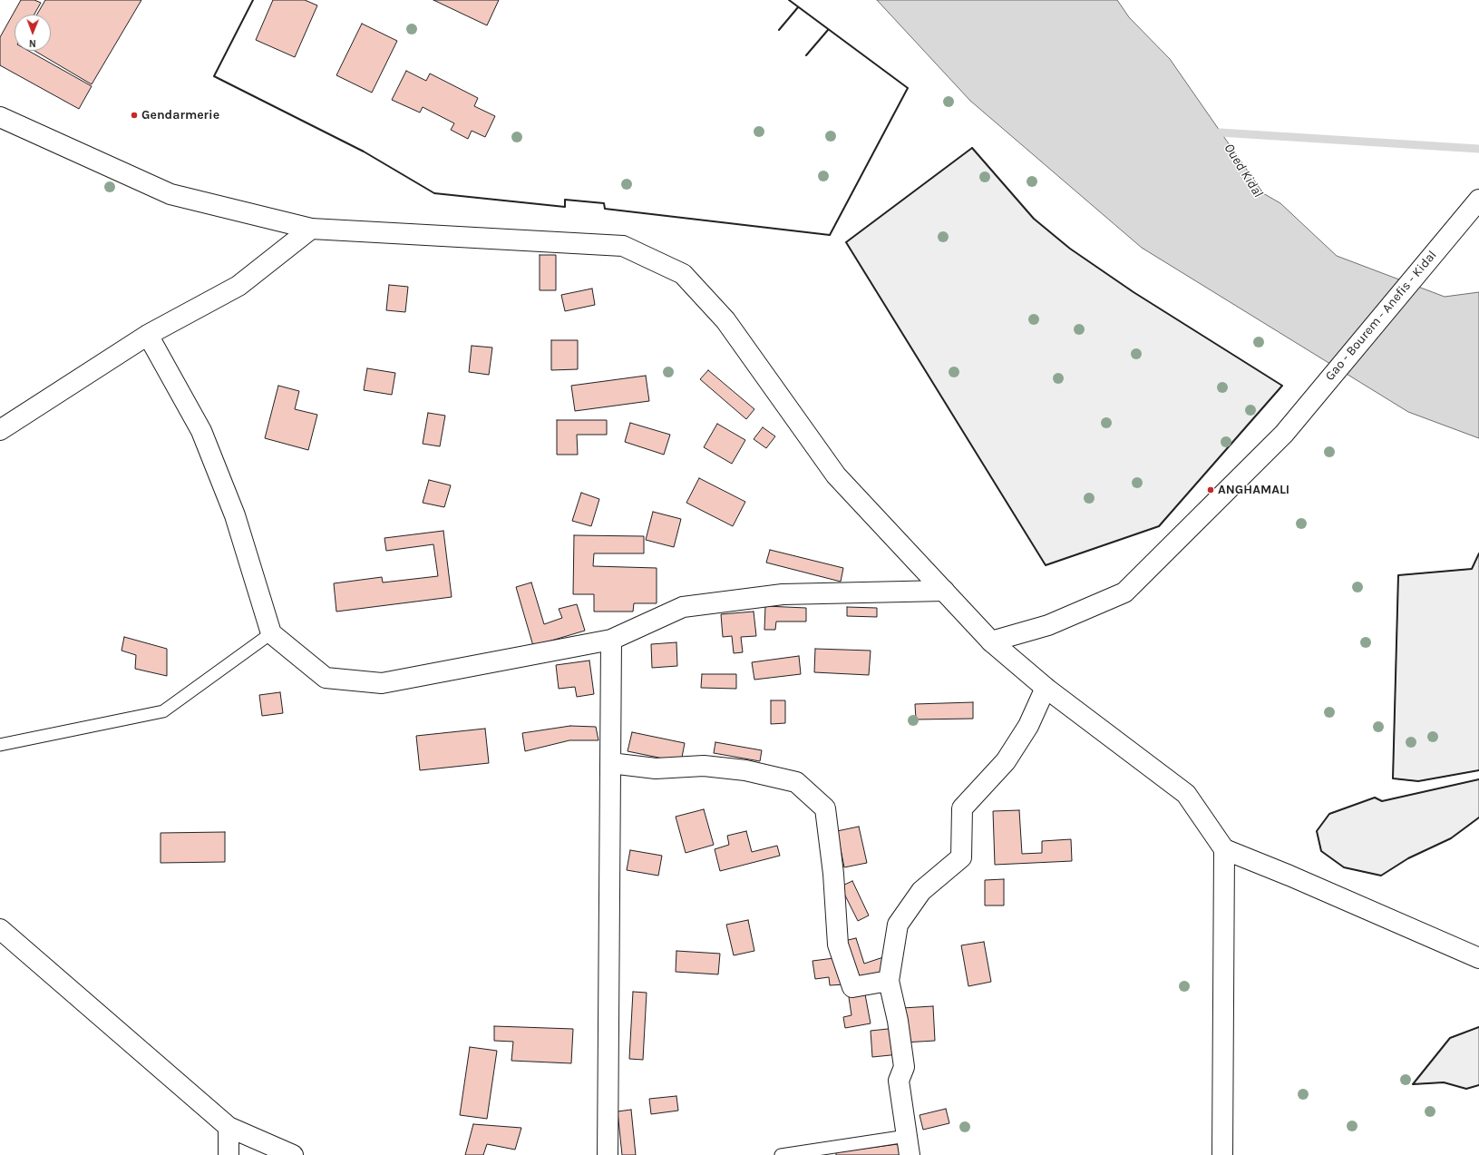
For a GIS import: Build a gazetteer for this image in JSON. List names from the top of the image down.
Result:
{
  "streets": {
    "street": ["Gao - Bourem - Anefis - Kidal"]
  },
  "water": ["Oued Kidal"],
  "places": ["Gendarmerie", "ANGHAMALI"],
  "north": "bottom"
}
